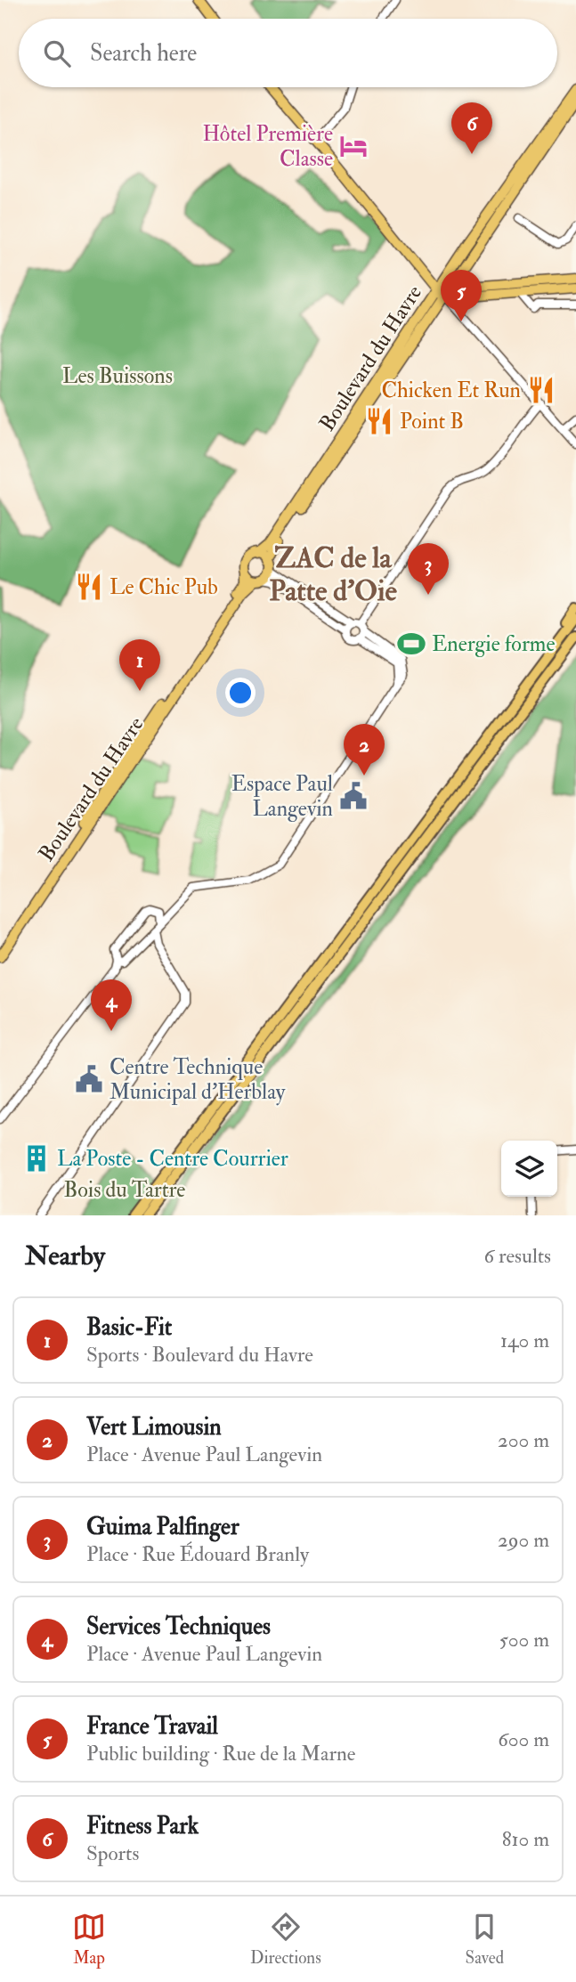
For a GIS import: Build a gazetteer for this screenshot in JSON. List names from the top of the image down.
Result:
{
  "streets": {
    "main road": ["Boulevard du Havre"]
  },
  "districts": ["ZAC de la Patte d'Oie"],
  "parks": ["Les Buissons", "Bois du Tartre"],
  "places": {
    "hotel": ["Hôtel Première Classe"],
    "restaurant": ["Chicken Et Run", "Point B", "Le Chic Pub"],
    "sports": ["Energie forme"],
    "public building": ["Espace Paul Langevin", "Centre Technique Municipal d'Herblay"],
    "building": ["La Poste - Centre Courrier"]
  },
  "page": {
    "search": "Search here",
    "pins": [
      "6",
      "5",
      "3",
      "1",
      "2",
      "4"
    ],
    "heading": ["Nearby", "6 results"],
    "list": [
      {
        "mark": "1",
        "name": "Basic-Fit",
        "note": "Sports · Boulevard du Havre",
        "value": "140 m"
      },
      {
        "mark": "2",
        "name": "Vert Limousin",
        "note": "Place · Avenue Paul Langevin",
        "value": "200 m"
      },
      {
        "mark": "3",
        "name": "Guima Palfinger",
        "note": "Place · Rue Édouard Branly",
        "value": "290 m"
      },
      {
        "mark": "4",
        "name": "Services Techniques",
        "note": "Place · Avenue Paul Langevin",
        "value": "500 m"
      },
      {
        "mark": "5",
        "name": "France Travail",
        "note": "Public building · Rue de la Marne",
        "value": "600 m"
      },
      {
        "mark": "6",
        "name": "Fitness Park",
        "note": "Sports",
        "value": "810 m"
      }
    ],
    "nav": ["Map", "Directions", "Saved"]
  }
}
